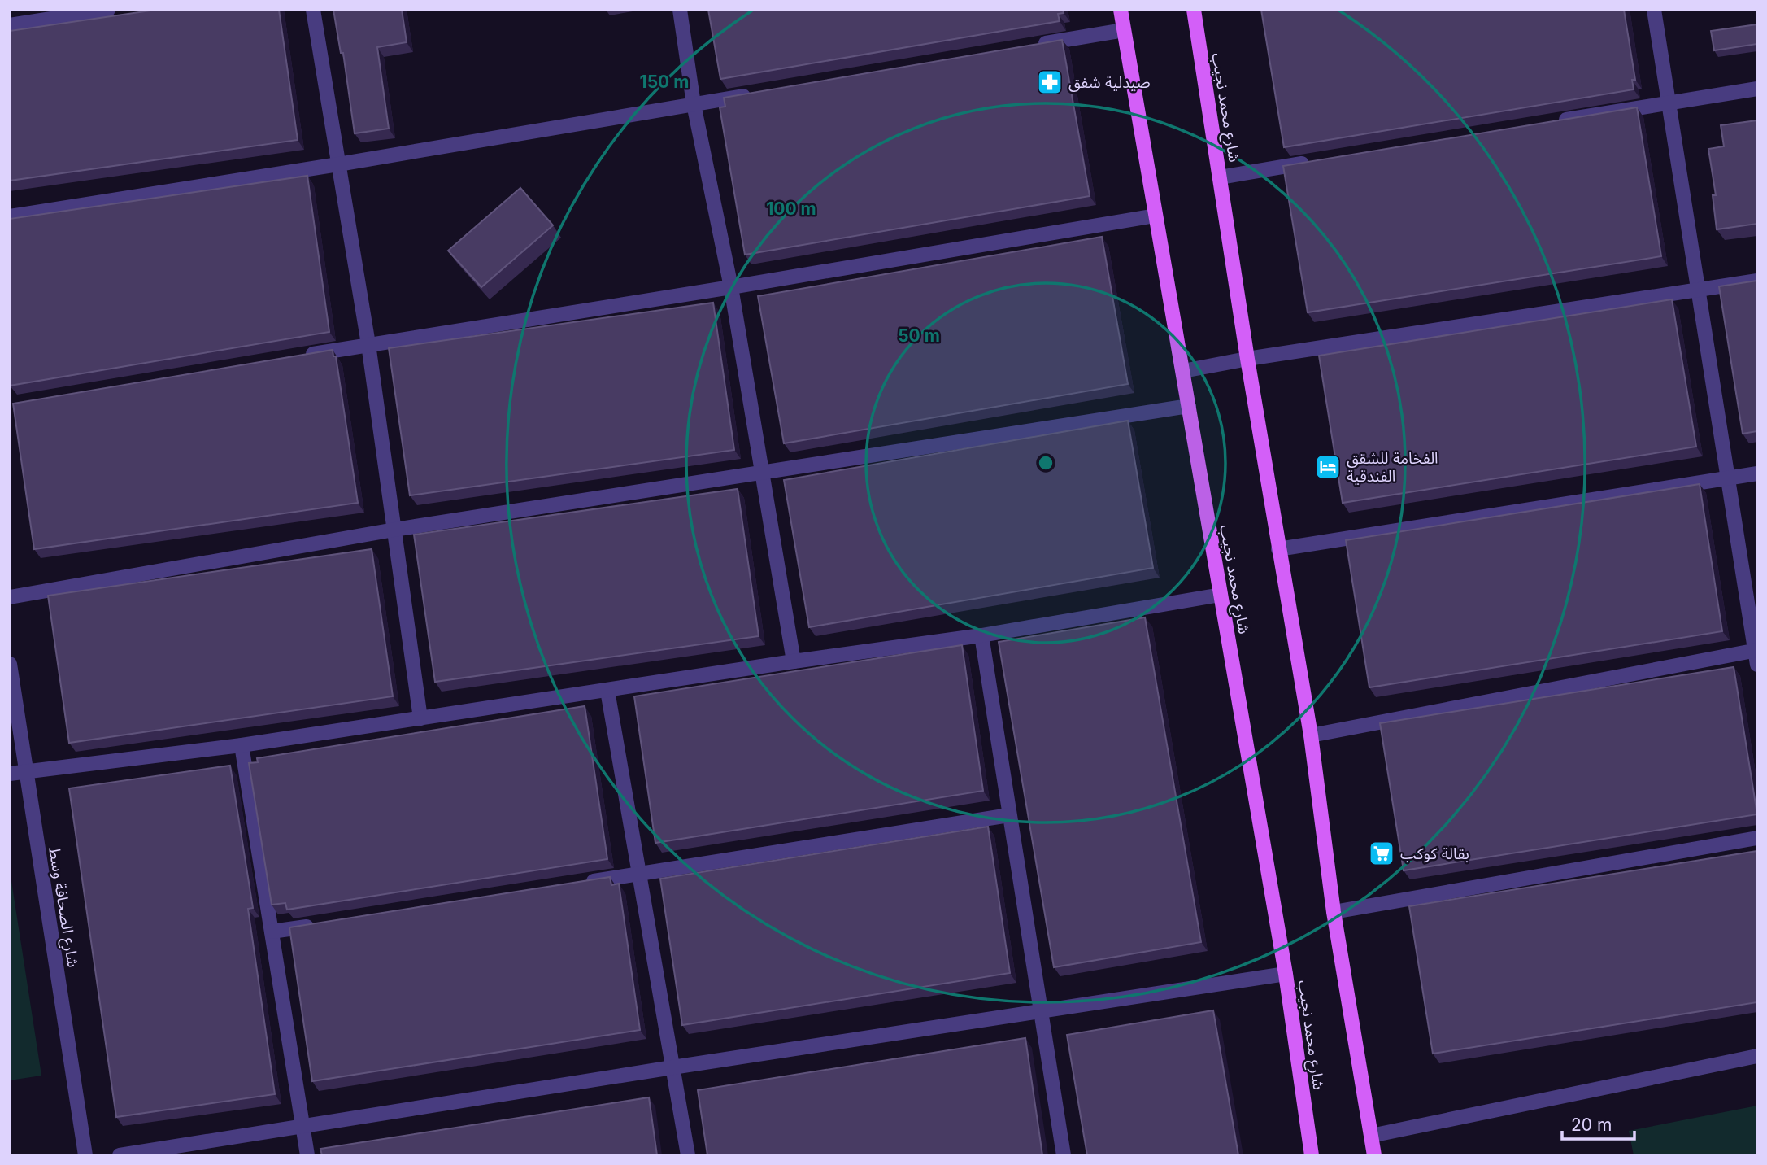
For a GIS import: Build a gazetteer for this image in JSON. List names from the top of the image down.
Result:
{
  "streets": {
    "main road": ["شارع محمد نجيب"],
    "street": ["شارع الصحافة وسط"]
  },
  "places": {
    "pharmacy": ["صيدلية شفق"],
    "hotel": ["الفخامة للشقق الفندقية"],
    "supermarket": ["بقالة كوكب"]
  },
  "scale_bar": "20 m",
  "rings": ["150 m", "100 m", "50 m"]
}
